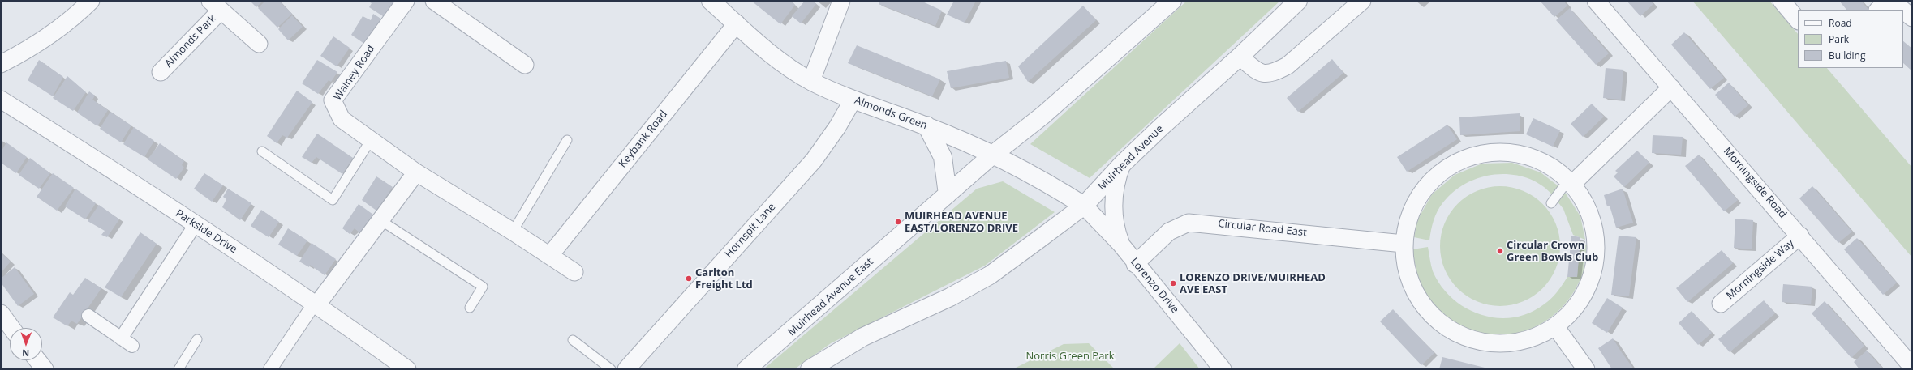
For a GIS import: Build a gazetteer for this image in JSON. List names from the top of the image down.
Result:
{
  "streets": {
    "street": [
      "Almonds Park",
      "Walney Road",
      "Almonds Green",
      "Keybank Road",
      "Muirhead Avenue",
      "Morningside Road",
      "Circular Road East",
      "Hornspit Lane",
      "Parkside Drive",
      "Morningside Way",
      "Lorenzo Drive",
      "Muirhead Avenue East"
    ]
  },
  "crossings": [
    ["Almonds Green", "Keybank Road"],
    ["Almonds Green", "Muirhead Avenue"],
    ["Almonds Green", "Hornspit Lane"],
    ["Almonds Green", "Lorenzo Drive"],
    ["Muirhead Avenue", "Lorenzo Drive"],
    ["Morningside Road", "Morningside Way"],
    ["Circular Road East", "Lorenzo Drive"]
  ],
  "parks": ["Norris Green Park"],
  "places": [
    "MUIRHEAD AVENUE EAST/LORENZO DRIVE",
    "Circular Crown Green Bowls Club",
    "Carlton Freight Ltd",
    "LORENZO DRIVE/MUIRHEAD AVE EAST"
  ],
  "legend": ["Road", "Park", "Building"],
  "north": "bottom"
}
